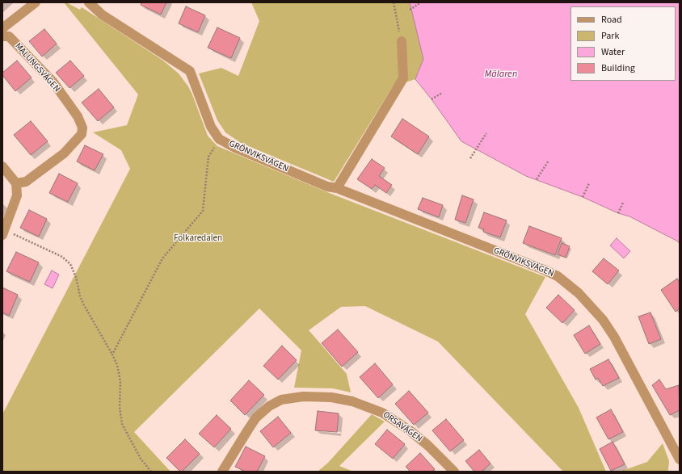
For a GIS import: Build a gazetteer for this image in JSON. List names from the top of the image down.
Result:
{
  "streets": {
    "street": ["MALUNGSVÄGEN", "GRÖNVIKSVÄGEN", "ORSAVÄGEN"]
  },
  "water": ["Mälaren"],
  "parks": ["Folkaredalen"],
  "legend": [
    "Road",
    "Park",
    "Water",
    "Building"
  ]
}
